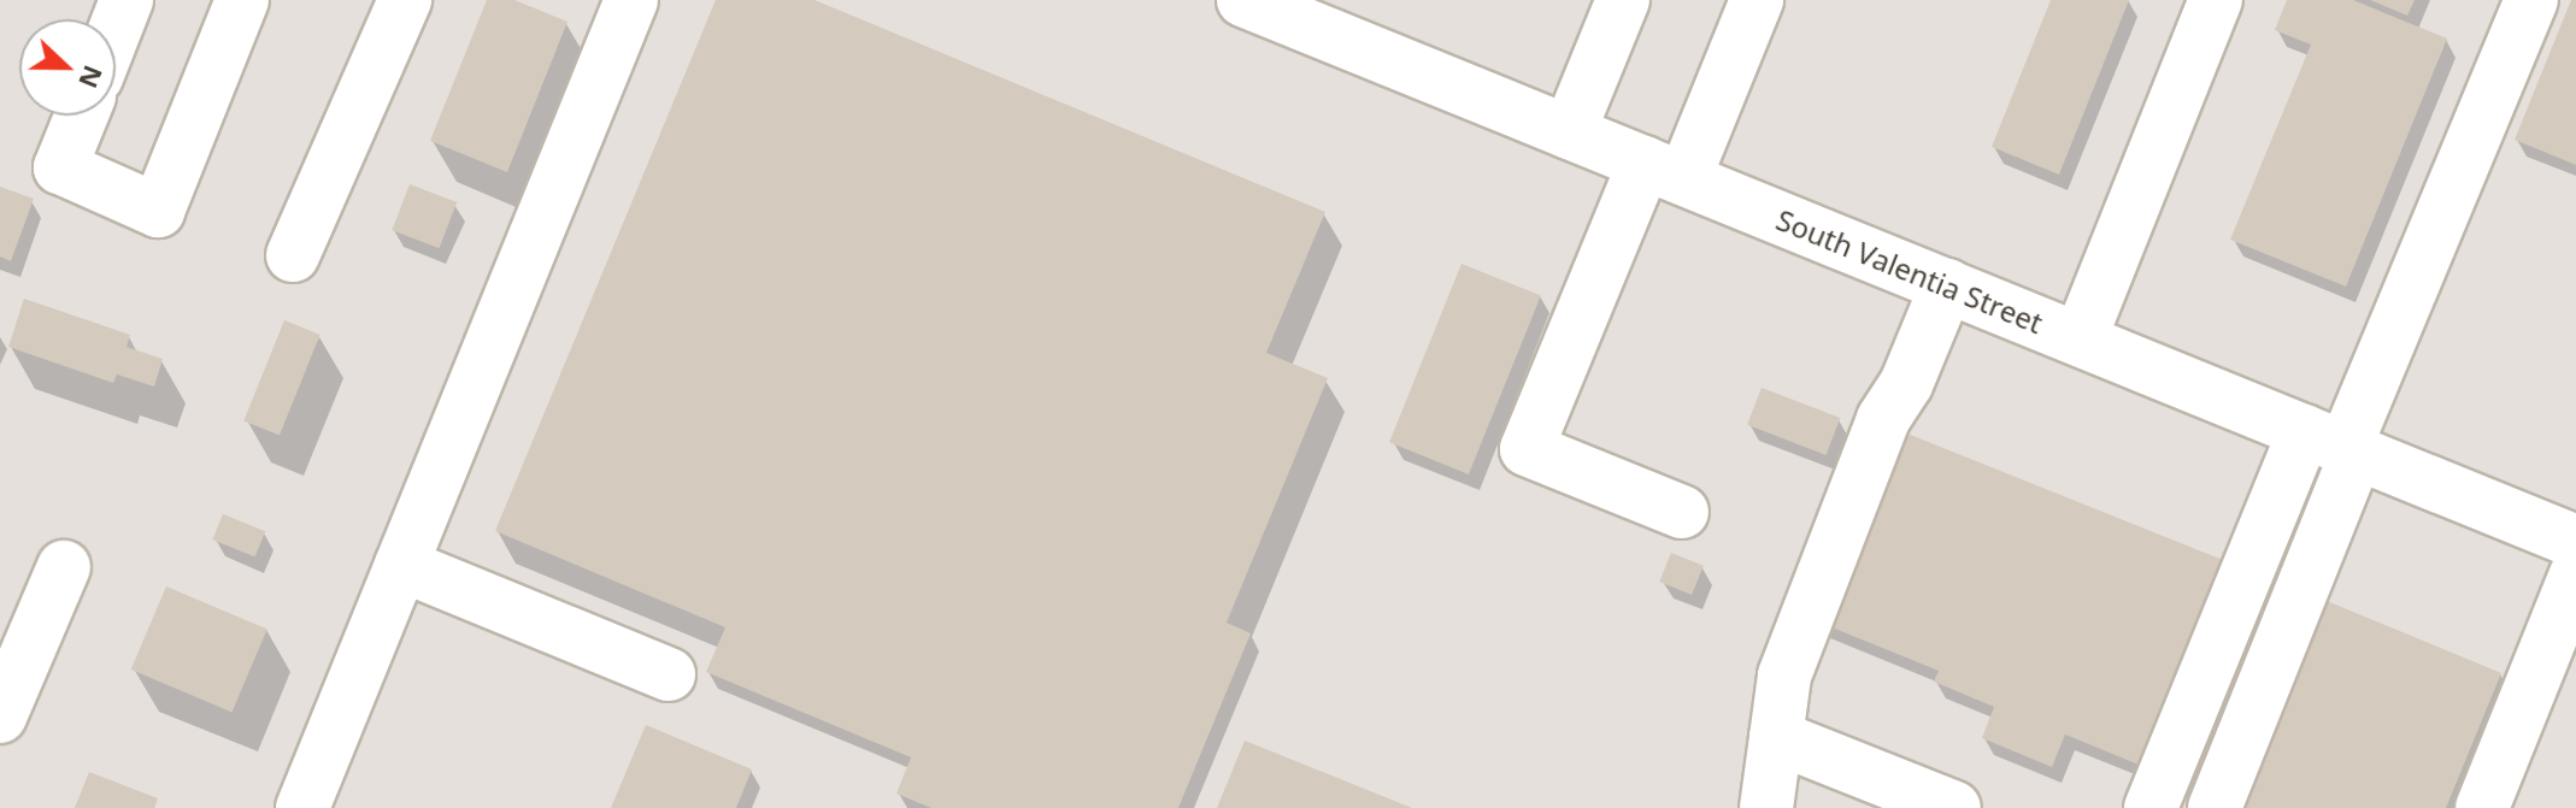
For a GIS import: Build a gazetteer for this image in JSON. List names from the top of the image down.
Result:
{
  "streets": {
    "street": ["South Valentia Street"]
  },
  "north": "right"
}
